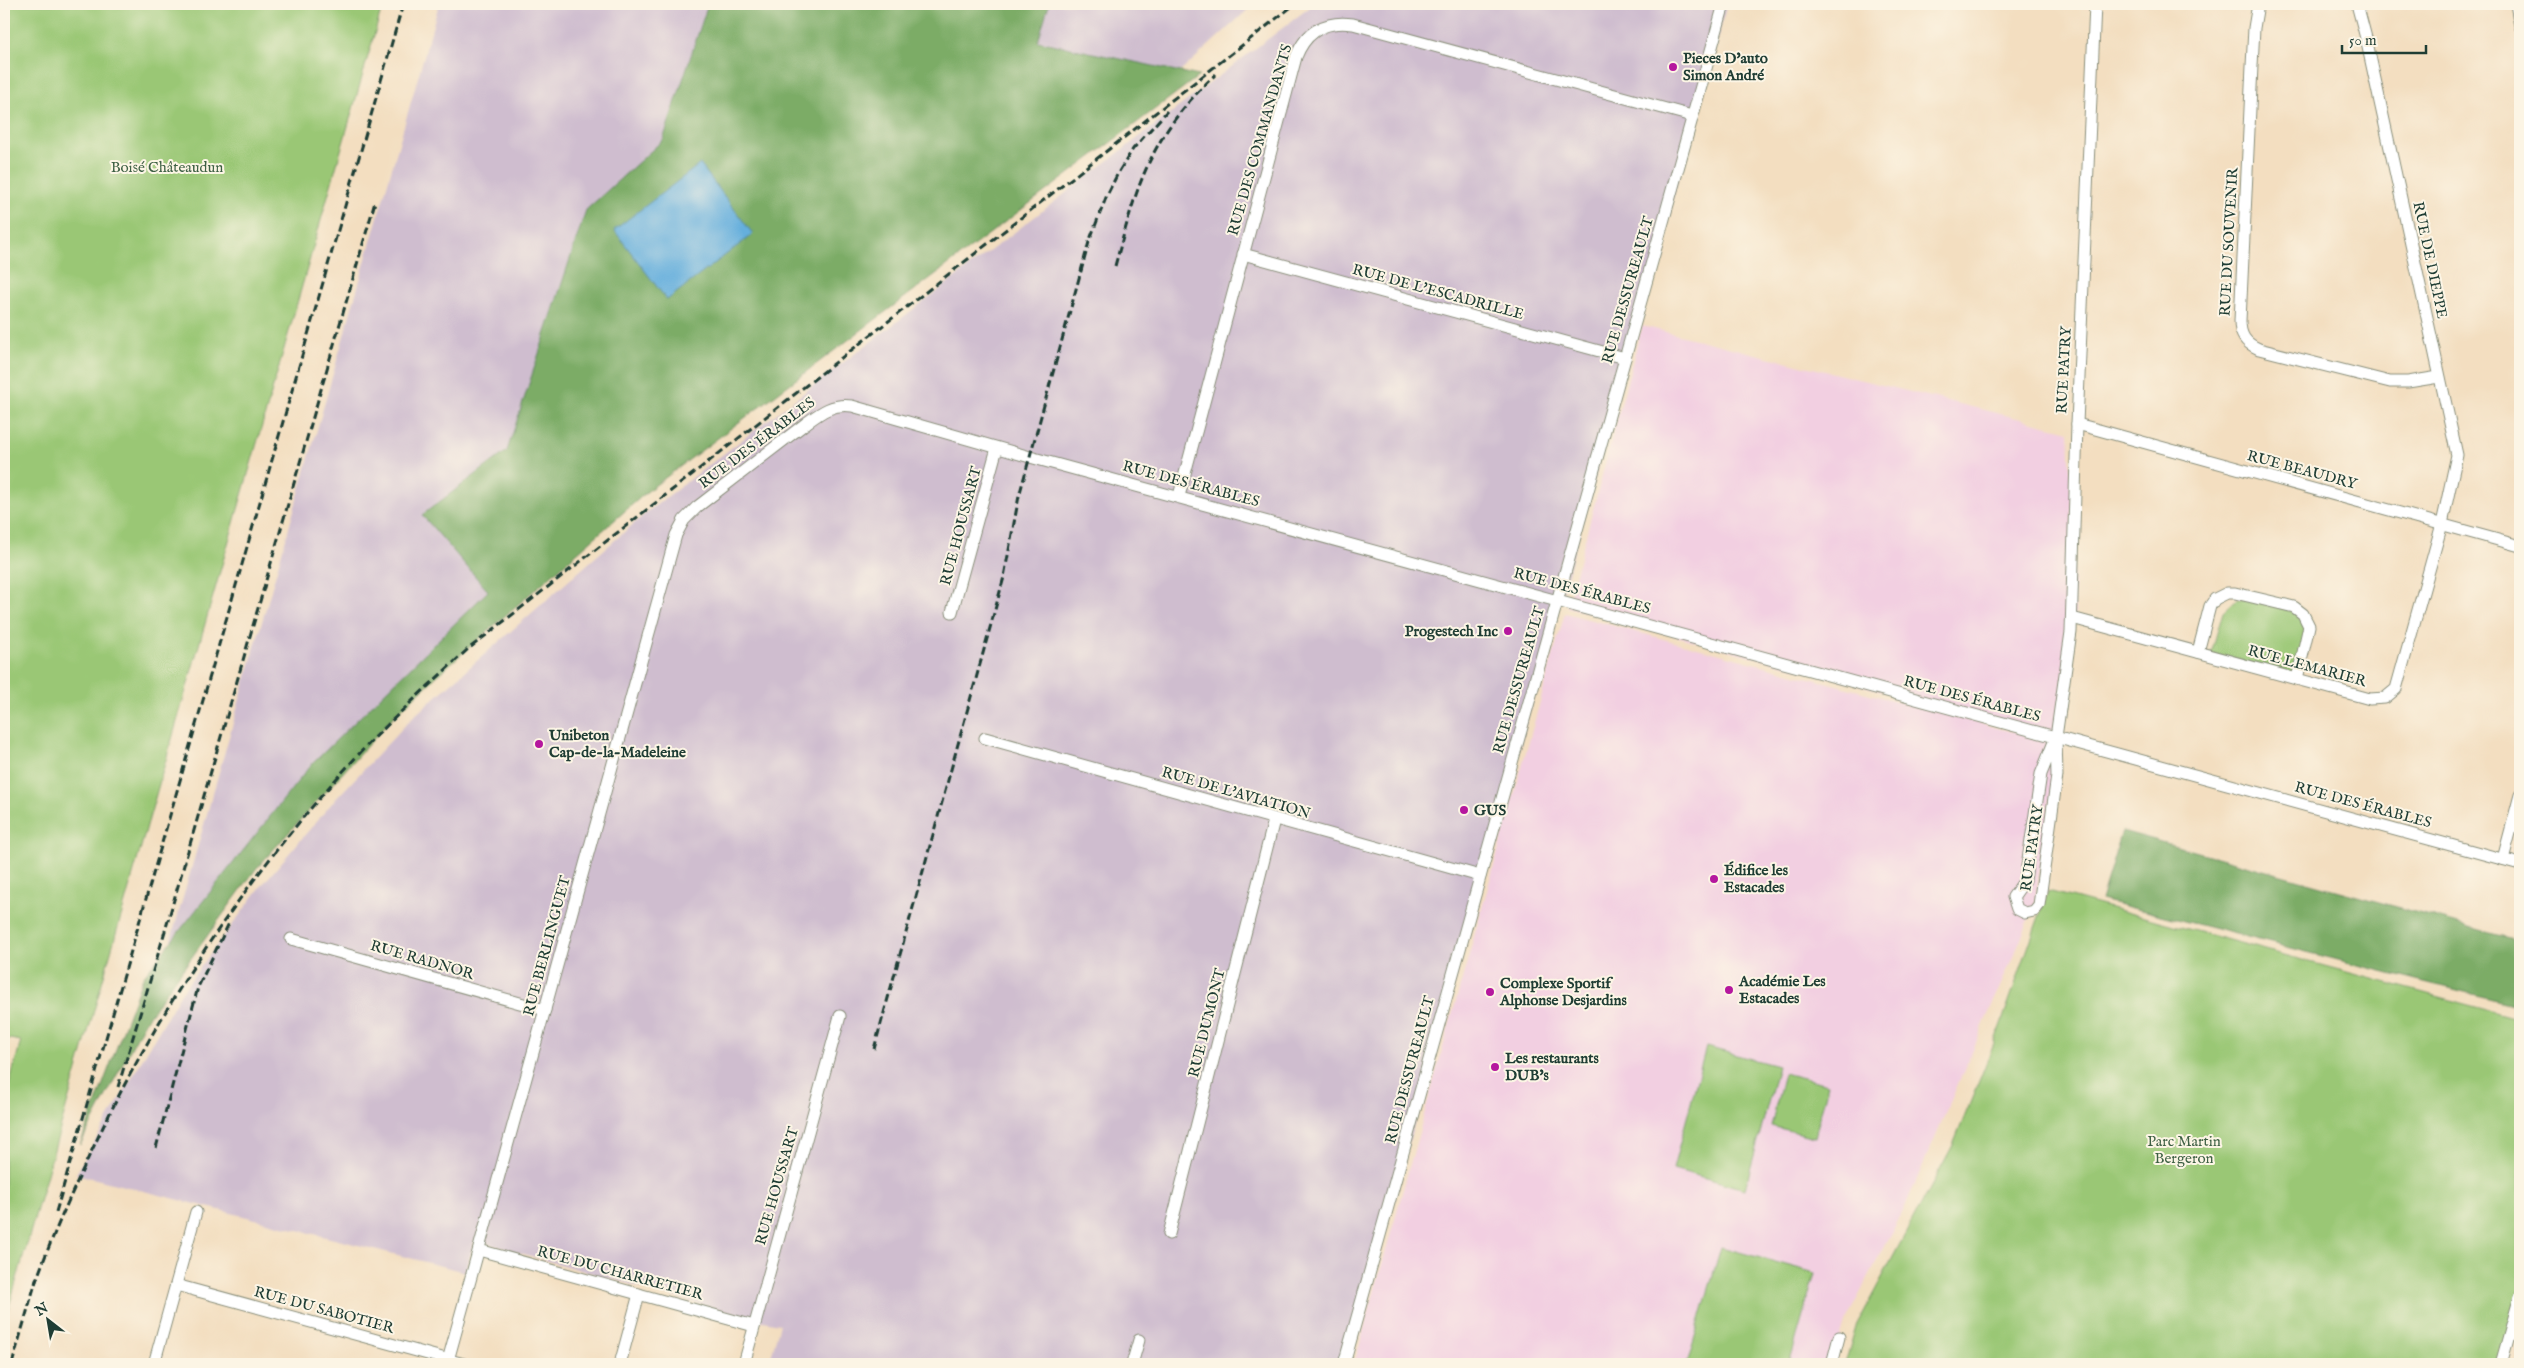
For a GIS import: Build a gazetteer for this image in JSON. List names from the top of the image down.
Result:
{
  "streets": {
    "street": [
      "RUE DES COMMANDANTS",
      "RUE DU SOUVENIR",
      "RUE DE DIEPPE",
      "RUE DESSUREAULT",
      "RUE DE L'ESCADRILLE",
      "RUE PATRY",
      "RUE DES ÉRABLES",
      "RUE BEAUDRY",
      "RUE HOUSSART",
      "RUE LEMARIER",
      "RUE DE L'AVIATION",
      "RUE BERLINGUET",
      "RUE RADNOR",
      "RUE DUMONT",
      "RUE DU CHARRETIER",
      "RUE DU SABOTIER"
    ]
  },
  "crossings": [
    ["RUE DES COMMANDANTS", "RUE DESSUREAULT"],
    ["RUE DES COMMANDANTS", "RUE DE L'ESCADRILLE"],
    ["RUE DES COMMANDANTS", "RUE DES ÉRABLES"],
    ["RUE DU SOUVENIR", "RUE DE DIEPPE"],
    ["RUE DE DIEPPE", "RUE BEAUDRY"],
    ["RUE DE DIEPPE", "RUE LEMARIER"],
    ["RUE DESSUREAULT", "RUE DE L'ESCADRILLE"],
    ["RUE DESSUREAULT", "RUE DES ÉRABLES"],
    ["RUE DESSUREAULT", "RUE DE L'AVIATION"],
    ["RUE PATRY", "RUE DES ÉRABLES"],
    ["RUE PATRY", "RUE BEAUDRY"],
    ["RUE PATRY", "RUE LEMARIER"],
    ["RUE DES ÉRABLES", "RUE HOUSSART"],
    ["RUE DES ÉRABLES", "RUE BERLINGUET"],
    ["RUE BEAUDRY", "RUE LEMARIER"],
    ["RUE HOUSSART", "RUE DU CHARRETIER"],
    ["RUE DE L'AVIATION", "RUE DUMONT"],
    ["RUE BERLINGUET", "RUE RADNOR"],
    ["RUE BERLINGUET", "RUE DU CHARRETIER"],
    ["RUE BERLINGUET", "RUE DU SABOTIER"]
  ],
  "parks": ["Boisé Châteaudun", "Parc Martin Bergeron"],
  "places": [
    "Pieces D'auto Simon André",
    "Progestech Inc",
    "Unibeton Cap-de-la-Madeleine",
    "GUS",
    "Édifice les Estacades",
    "Académie Les Estacades",
    "Complexe Sportif Alphonse Desjardins",
    "Les restaurants DUB's"
  ],
  "scale_bar": "50 m",
  "north": "top left"
}
